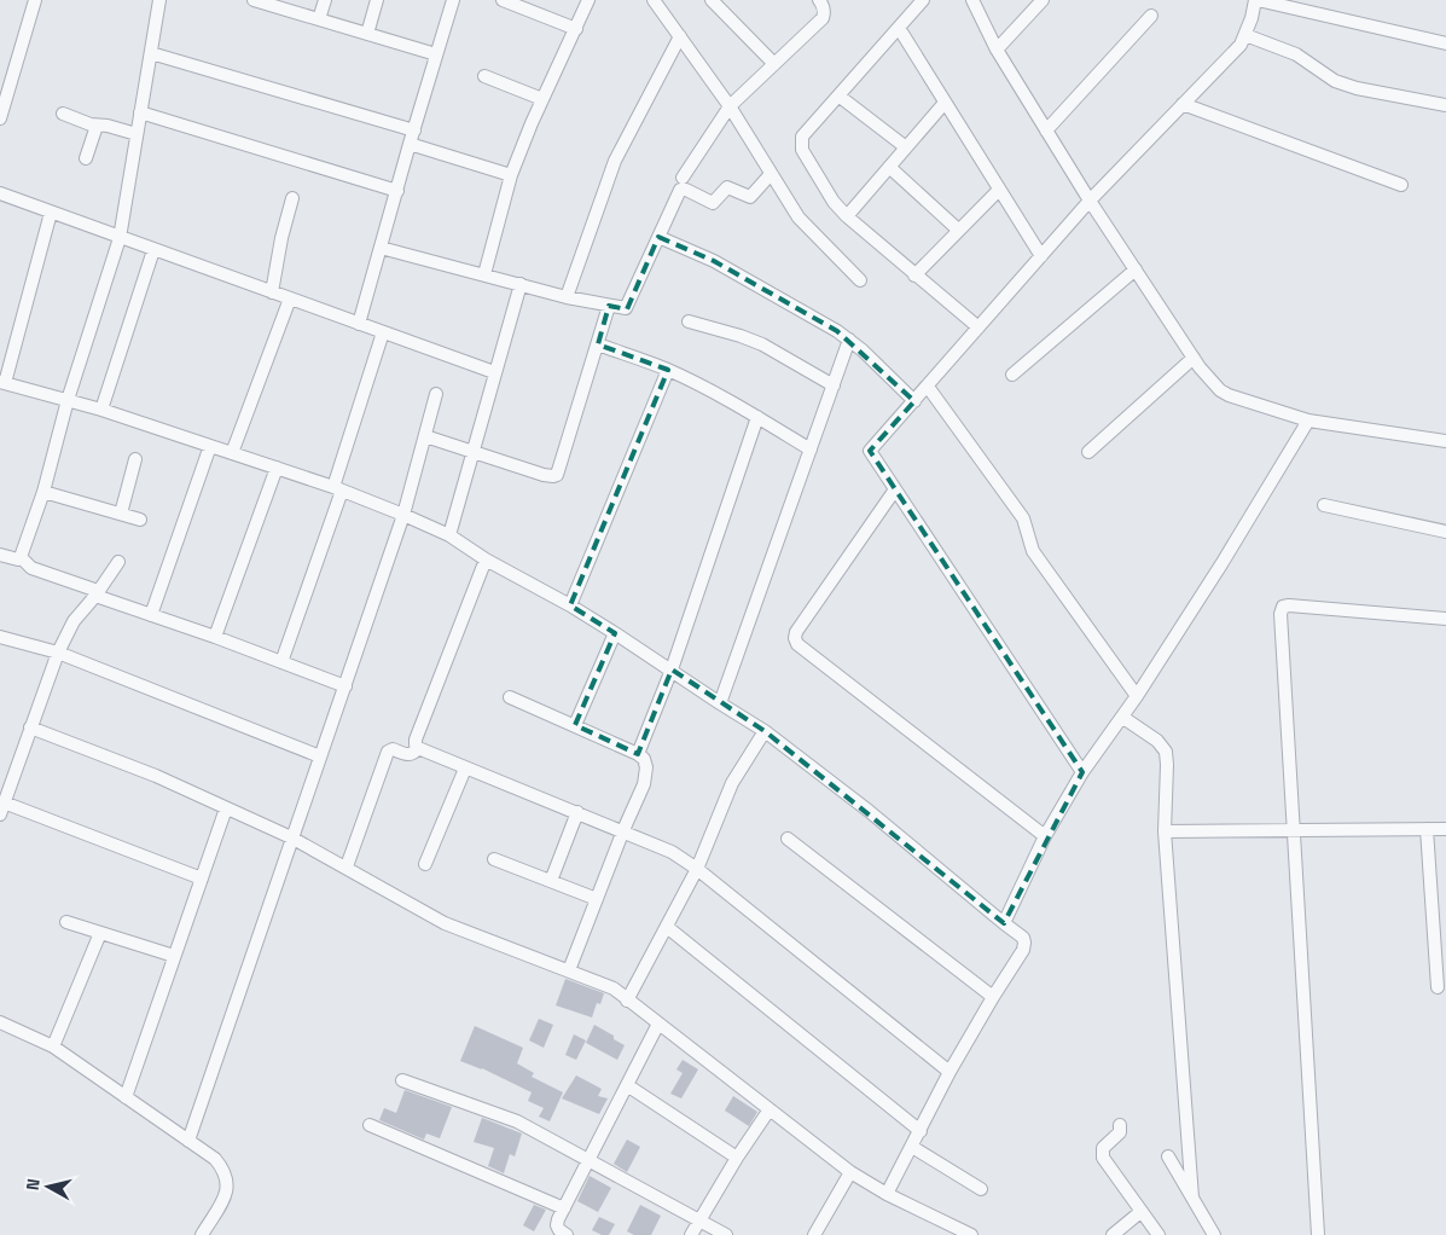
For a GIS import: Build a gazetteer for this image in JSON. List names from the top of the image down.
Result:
{
  "north": "left"
}
